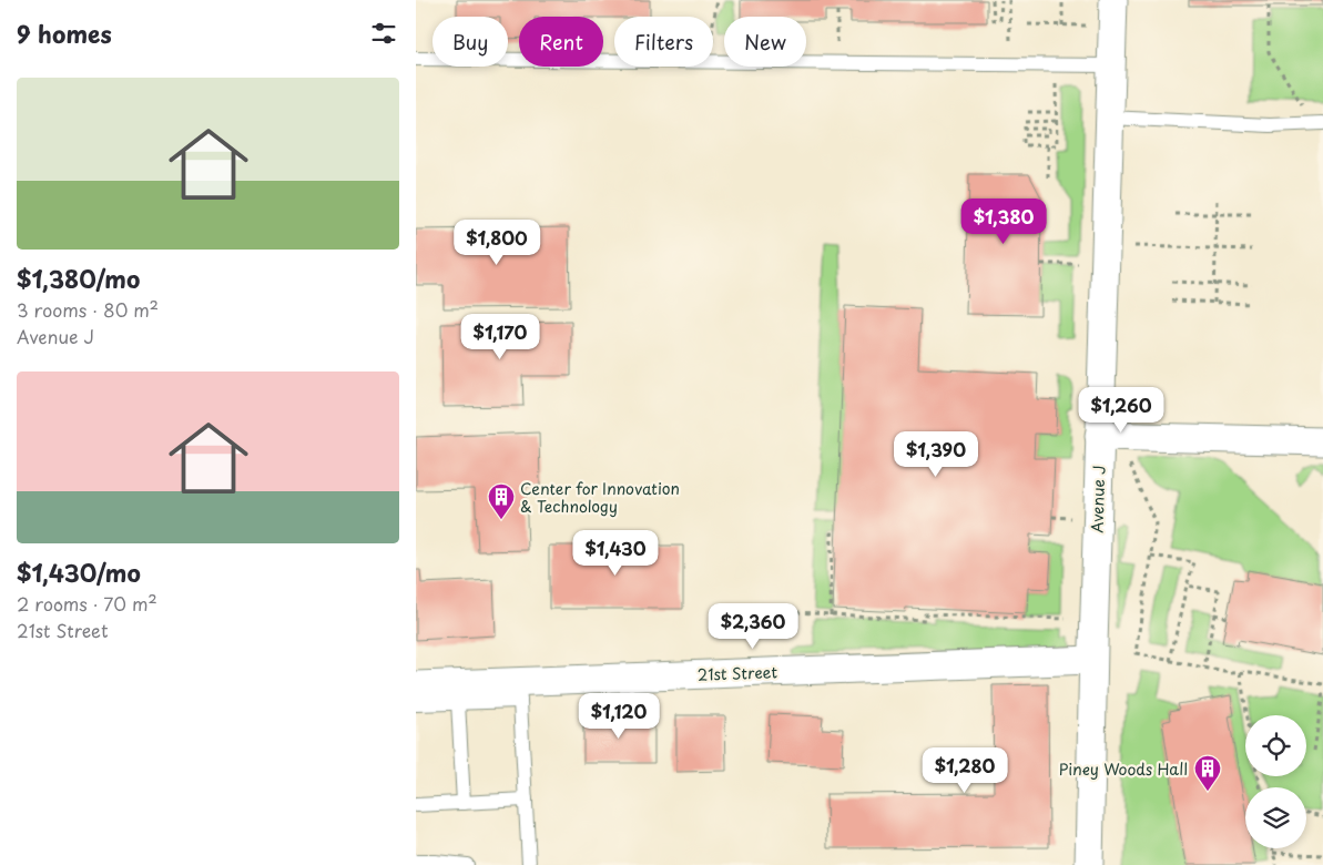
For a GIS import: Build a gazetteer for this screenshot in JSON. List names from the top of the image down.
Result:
{
  "streets": {
    "street": ["Avenue J", "21st Street"]
  },
  "crossings": [
    ["Avenue J", "21st Street"]
  ],
  "places": {
    "building": ["Center for Innovation & Technology", "Piney Woods Hall"]
  },
  "page": {
    "heading": "9 homes",
    "chip": [
      "Buy",
      "Rent",
      "Filters",
      "New"
    ],
    "list": [
      {
        "name": "$1,380/mo",
        "note": "3 rooms · 80 m² · Avenue J"
      },
      {
        "name": "$1,430/mo",
        "note": "2 rooms · 70 m² · 21st Street"
      }
    ],
    "price": [
      "$1,380",
      "$1,800",
      "$1,170",
      "$1,260",
      "$1,390",
      "$1,430",
      "$2,360",
      "$1,120",
      "$1,280"
    ]
  }
}
